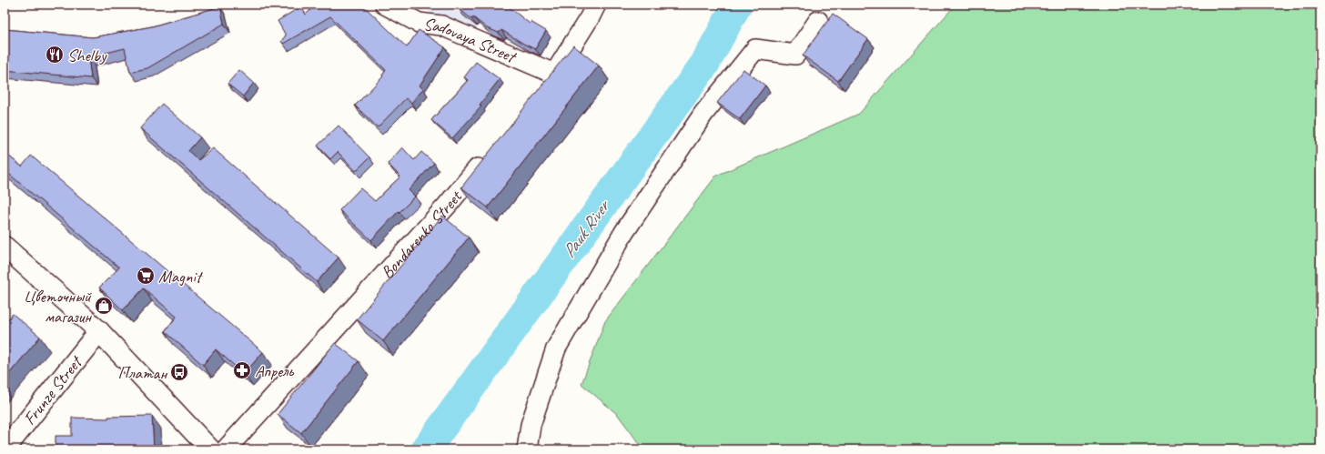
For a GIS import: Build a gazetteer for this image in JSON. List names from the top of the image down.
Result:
{
  "streets": {
    "main road": ["Frunze Street"],
    "street": ["Sadovaya Street", "Bondarenko Street"]
  },
  "water": ["Pauk River"],
  "places": {
    "restaurant": ["Shelby"],
    "supermarket": ["Magnit"],
    "shop": ["Цветочный магазин"],
    "pharmacy": ["Апрель"],
    "bus stop": ["Платан"]
  }
}
